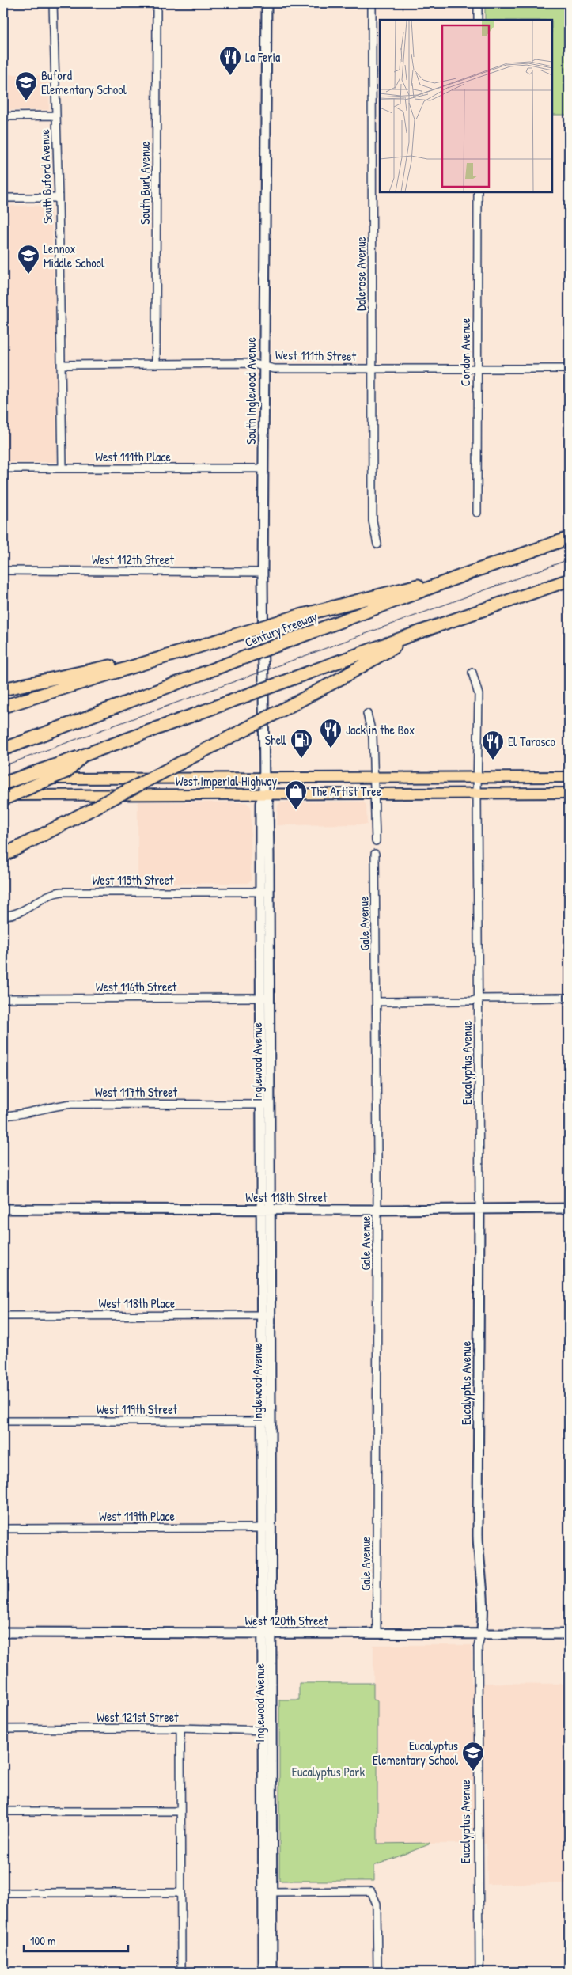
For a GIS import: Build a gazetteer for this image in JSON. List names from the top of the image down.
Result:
{
  "streets": {
    "highway": ["Century Freeway"],
    "main road": [
      "South Inglewood Avenue",
      "West Imperial Highway",
      "Inglewood Avenue",
      "Eucalyptus Avenue",
      "West 118th Street",
      "West 120th Street"
    ],
    "street": [
      "South Buford Avenue",
      "South Burl Avenue",
      "Dalerose Avenue",
      "Condon Avenue",
      "West 111th Street",
      "West 111th Place",
      "West 112th Street",
      "West 115th Street",
      "Gale Avenue",
      "West 116th Street",
      "West 117th Street",
      "West 118th Place",
      "West 119th Street",
      "West 119th Place",
      "West 121st Street"
    ]
  },
  "crossings": [
    ["South Buford Avenue", "West 111th Street"],
    ["South Buford Avenue", "West 111th Place"],
    ["South Burl Avenue", "West 111th Street"],
    ["Dalerose Avenue", "West 111th Street"],
    ["Condon Avenue", "West 111th Street"],
    ["West 111th Street", "South Inglewood Avenue"],
    ["South Inglewood Avenue", "West 111th Place"],
    ["South Inglewood Avenue", "West 112th Street"],
    ["South Inglewood Avenue", "West Imperial Highway"],
    ["South Inglewood Avenue", "Inglewood Avenue"],
    ["West Imperial Highway", "Inglewood Avenue"],
    ["West Imperial Highway", "Eucalyptus Avenue"],
    ["West 115th Street", "Inglewood Avenue"],
    ["Gale Avenue", "West 118th Street"],
    ["Gale Avenue", "West 120th Street"],
    ["West 116th Street", "Inglewood Avenue"],
    ["Inglewood Avenue", "West 117th Street"],
    ["Inglewood Avenue", "West 118th Street"],
    ["Inglewood Avenue", "West 118th Place"],
    ["Inglewood Avenue", "West 119th Street"],
    ["Inglewood Avenue", "West 119th Place"],
    ["Inglewood Avenue", "West 120th Street"],
    ["Inglewood Avenue", "West 121st Street"],
    ["Eucalyptus Avenue", "West 118th Street"],
    ["Eucalyptus Avenue", "West 120th Street"]
  ],
  "parks": ["Eucalyptus Park"],
  "places": {
    "restaurant": ["La Feria", "Jack in the Box", "El Tarasco"],
    "school or university": ["Buford Elementary School", "Lennox Middle School", "Eucalyptus Elementary School"],
    "fuel station": ["Shell"],
    "shop": ["The Artist Tree"]
  },
  "scale_bar": "100 m"
}
